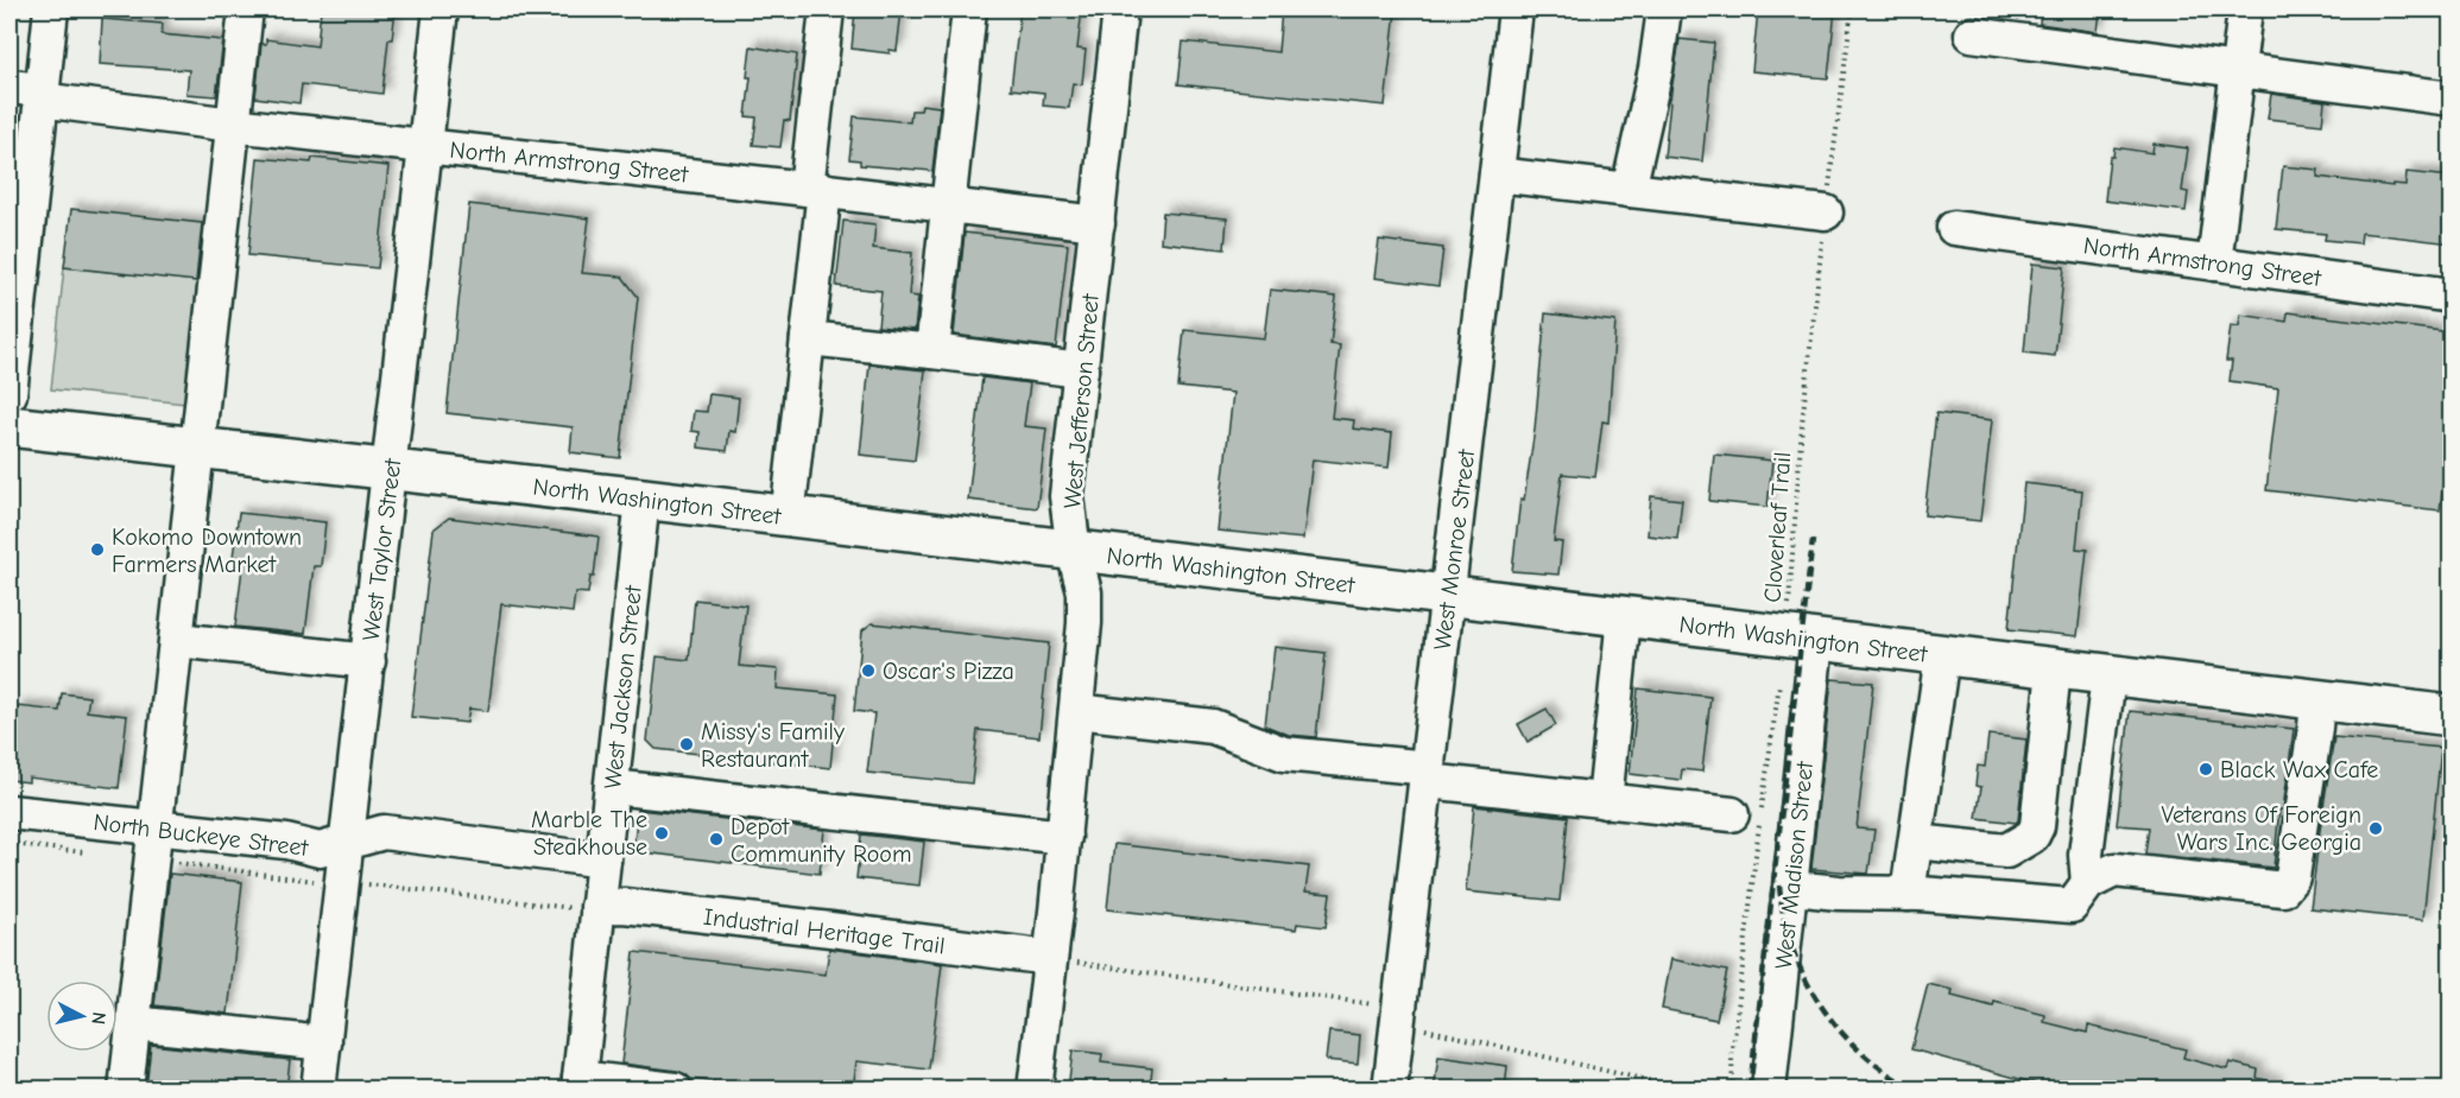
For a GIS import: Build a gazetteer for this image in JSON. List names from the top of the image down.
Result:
{
  "streets": {
    "main road": ["North Washington Street"],
    "street": [
      "North Armstrong Street",
      "West Jefferson Street",
      "West Taylor Street",
      "West Monroe Street",
      "West Jackson Street",
      "North Buckeye Street",
      "West Madison Street",
      "Industrial Heritage Trail"
    ],
    "path": ["Cloverleaf Trail"]
  },
  "crossings": [
    ["North Armstrong Street", "West Jefferson Street"],
    ["North Armstrong Street", "West Taylor Street"],
    ["West Jefferson Street", "North Washington Street"],
    ["West Jefferson Street", "Industrial Heritage Trail"],
    ["North Washington Street", "Cloverleaf Trail"],
    ["North Washington Street", "West Taylor Street"],
    ["North Washington Street", "West Monroe Street"],
    ["North Washington Street", "West Jackson Street"],
    ["North Washington Street", "West Madison Street"],
    ["Cloverleaf Trail", "West Madison Street"],
    ["West Taylor Street", "North Buckeye Street"],
    ["West Jackson Street", "North Buckeye Street"],
    ["West Jackson Street", "Industrial Heritage Trail"]
  ],
  "places": [
    "Kokomo Downtown Farmers Market",
    "Oscar's Pizza",
    "Missy's Family Restaurant",
    "Black Wax Cafe",
    "Veterans Of Foreign Wars Inc. Georgia",
    "Marble The Steakhouse",
    "Depot Community Room"
  ],
  "north": "right"
}
